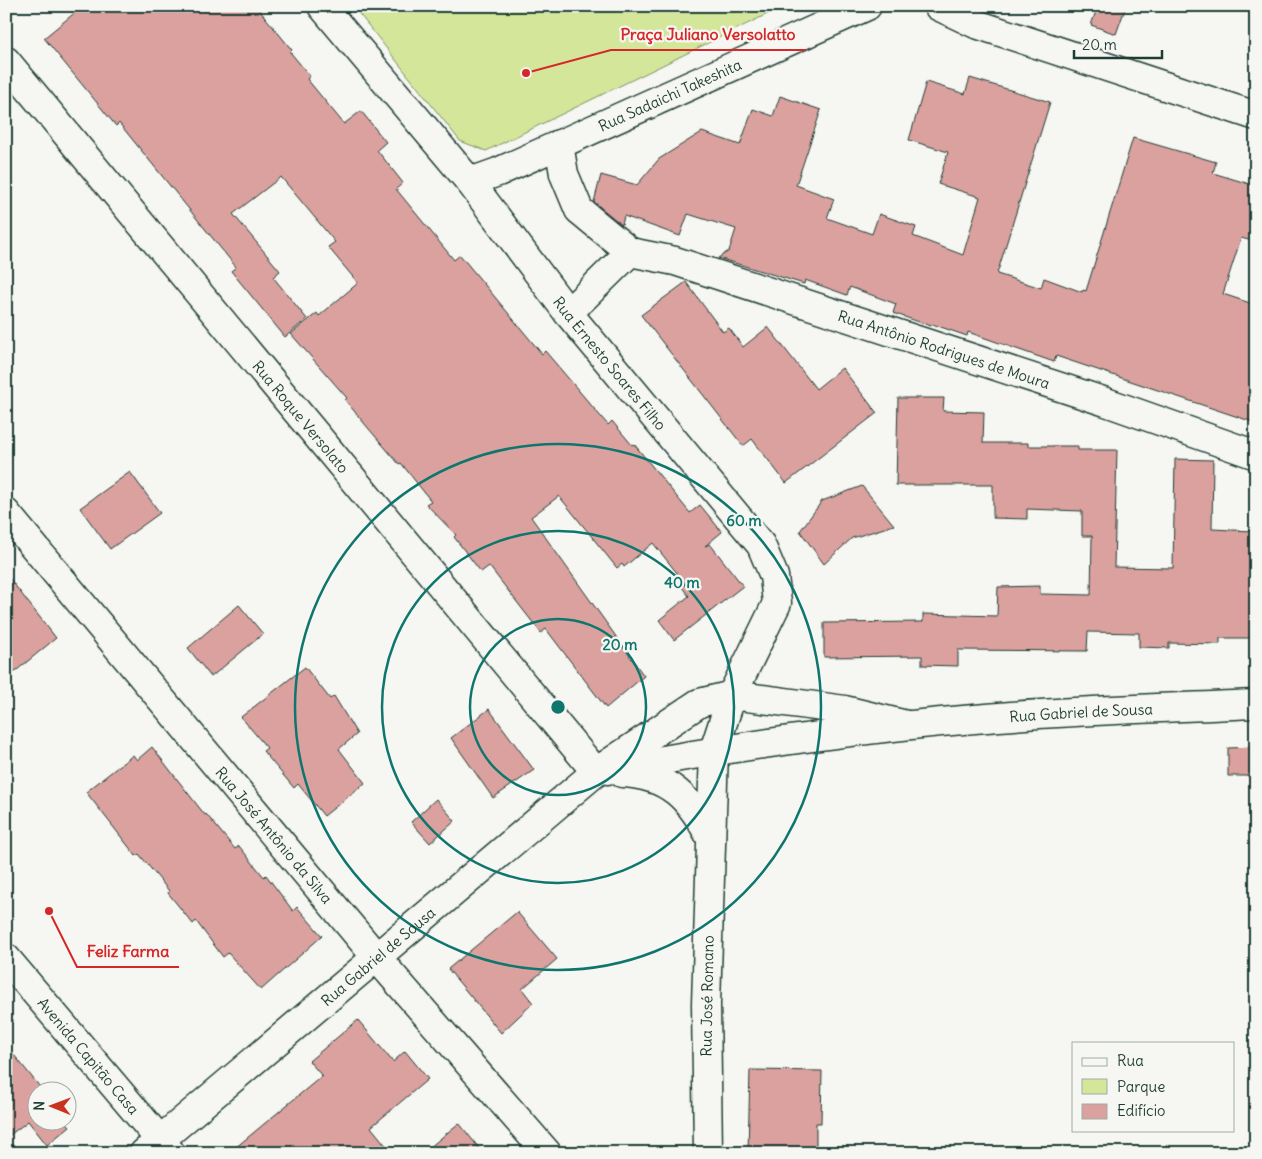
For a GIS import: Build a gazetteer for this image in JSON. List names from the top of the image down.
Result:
{
  "streets": {
    "street": [
      "Rua Sadaichi Takeshita",
      "Rua Antônio Rodrigues de Moura",
      "Rua Ernesto Soares Filho",
      "Rua Roque Versolato",
      "Rua Gabriel de Sousa",
      "Rua José Antônio da Silva",
      "Rua José Romano",
      "Avenida Capitão Casa"
    ]
  },
  "crossings": [
    ["Rua Sadaichi Takeshita", "Rua Antônio Rodrigues de Moura"],
    ["Rua Sadaichi Takeshita", "Rua Ernesto Soares Filho"],
    ["Rua Ernesto Soares Filho", "Rua Gabriel de Sousa"],
    ["Rua Ernesto Soares Filho", "Rua José Romano"],
    ["Rua Roque Versolato", "Rua Gabriel de Sousa"],
    ["Rua Roque Versolato", "Rua José Romano"],
    ["Rua Gabriel de Sousa", "Rua José Antônio da Silva"],
    ["Rua Gabriel de Sousa", "Rua José Romano"],
    ["Rua Gabriel de Sousa", "Avenida Capitão Casa"]
  ],
  "places": ["Praça Juliano Versolatto", "Feliz Farma"],
  "legend": ["Rua", "Parque", "Edifício"],
  "scale_bar": "20 m",
  "north": "left",
  "rings": ["60 m", "40 m", "20 m"]
}
